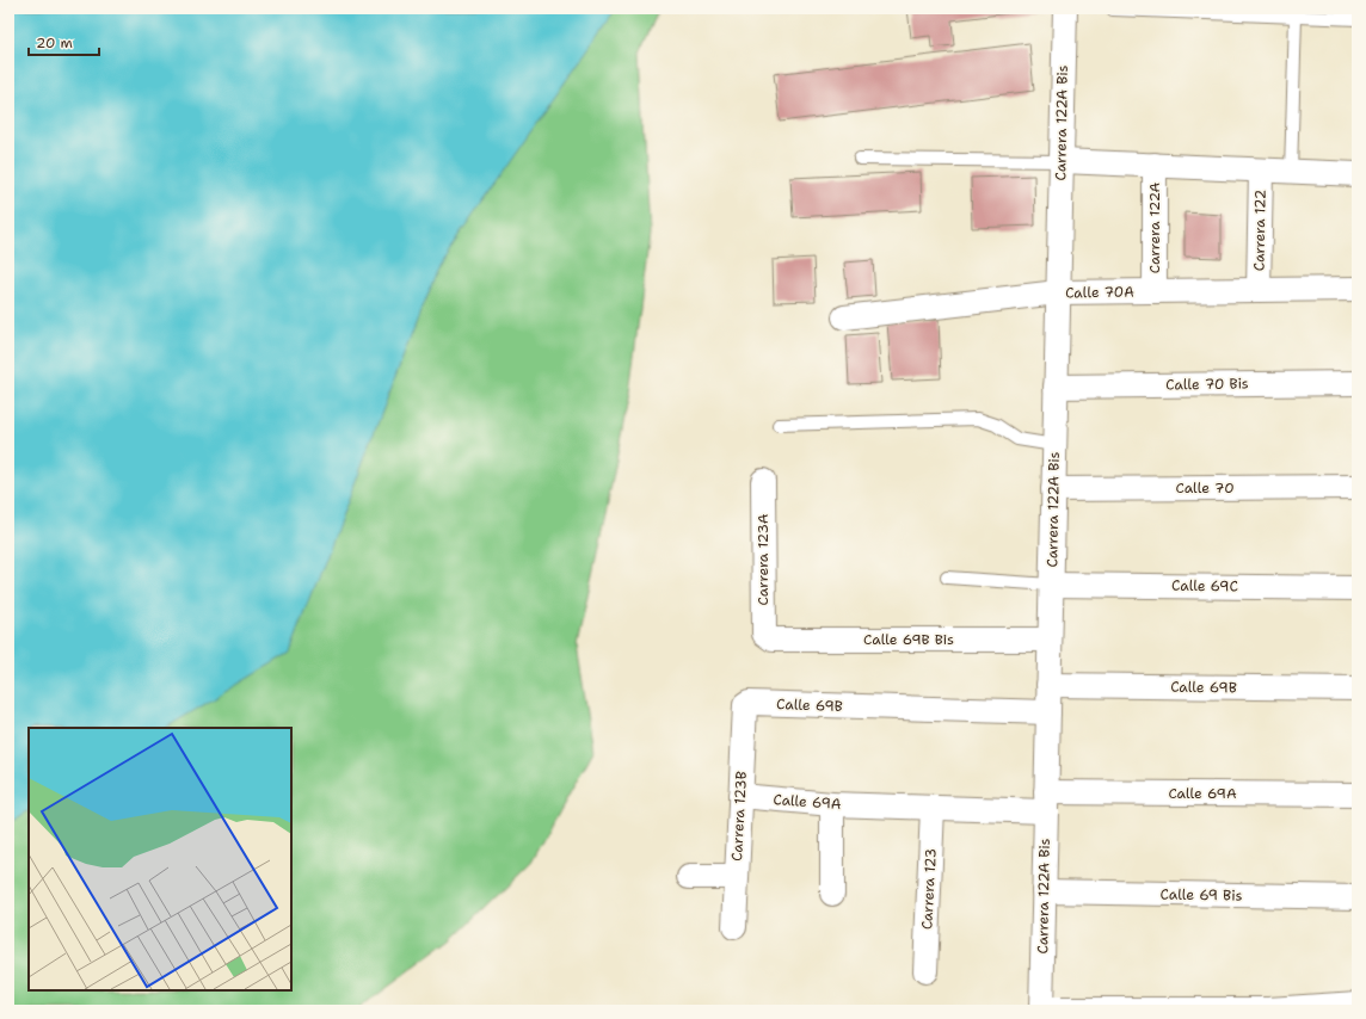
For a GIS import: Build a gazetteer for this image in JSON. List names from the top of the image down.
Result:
{
  "streets": {
    "street": [
      "Carrera 122A Bis",
      "Carrera 122A",
      "Carrera 122",
      "Calle 70A",
      "Calle 70 Bis",
      "Calle 70",
      "Carrera 123A",
      "Calle 69C",
      "Calle 69B Bis",
      "Calle 69B",
      "Calle 69A",
      "Carrera 123B",
      "Carrera 123",
      "Calle 69 Bis"
    ]
  },
  "crossings": [
    ["Carrera 122A Bis", "Calle 70A"],
    ["Carrera 122A Bis", "Calle 70 Bis"],
    ["Carrera 122A Bis", "Calle 70"],
    ["Carrera 122A Bis", "Calle 69C"],
    ["Carrera 122A Bis", "Calle 69B Bis"],
    ["Carrera 122A Bis", "Calle 69B"],
    ["Carrera 122A Bis", "Calle 69A"],
    ["Carrera 122A Bis", "Calle 69 Bis"],
    ["Carrera 122A", "Calle 70A"],
    ["Carrera 122", "Calle 70A"],
    ["Carrera 123A", "Calle 69B Bis"],
    ["Calle 69B", "Carrera 123B"],
    ["Calle 69A", "Carrera 123B"],
    ["Calle 69A", "Carrera 123"]
  ],
  "scale_bar": "20 m"
}
